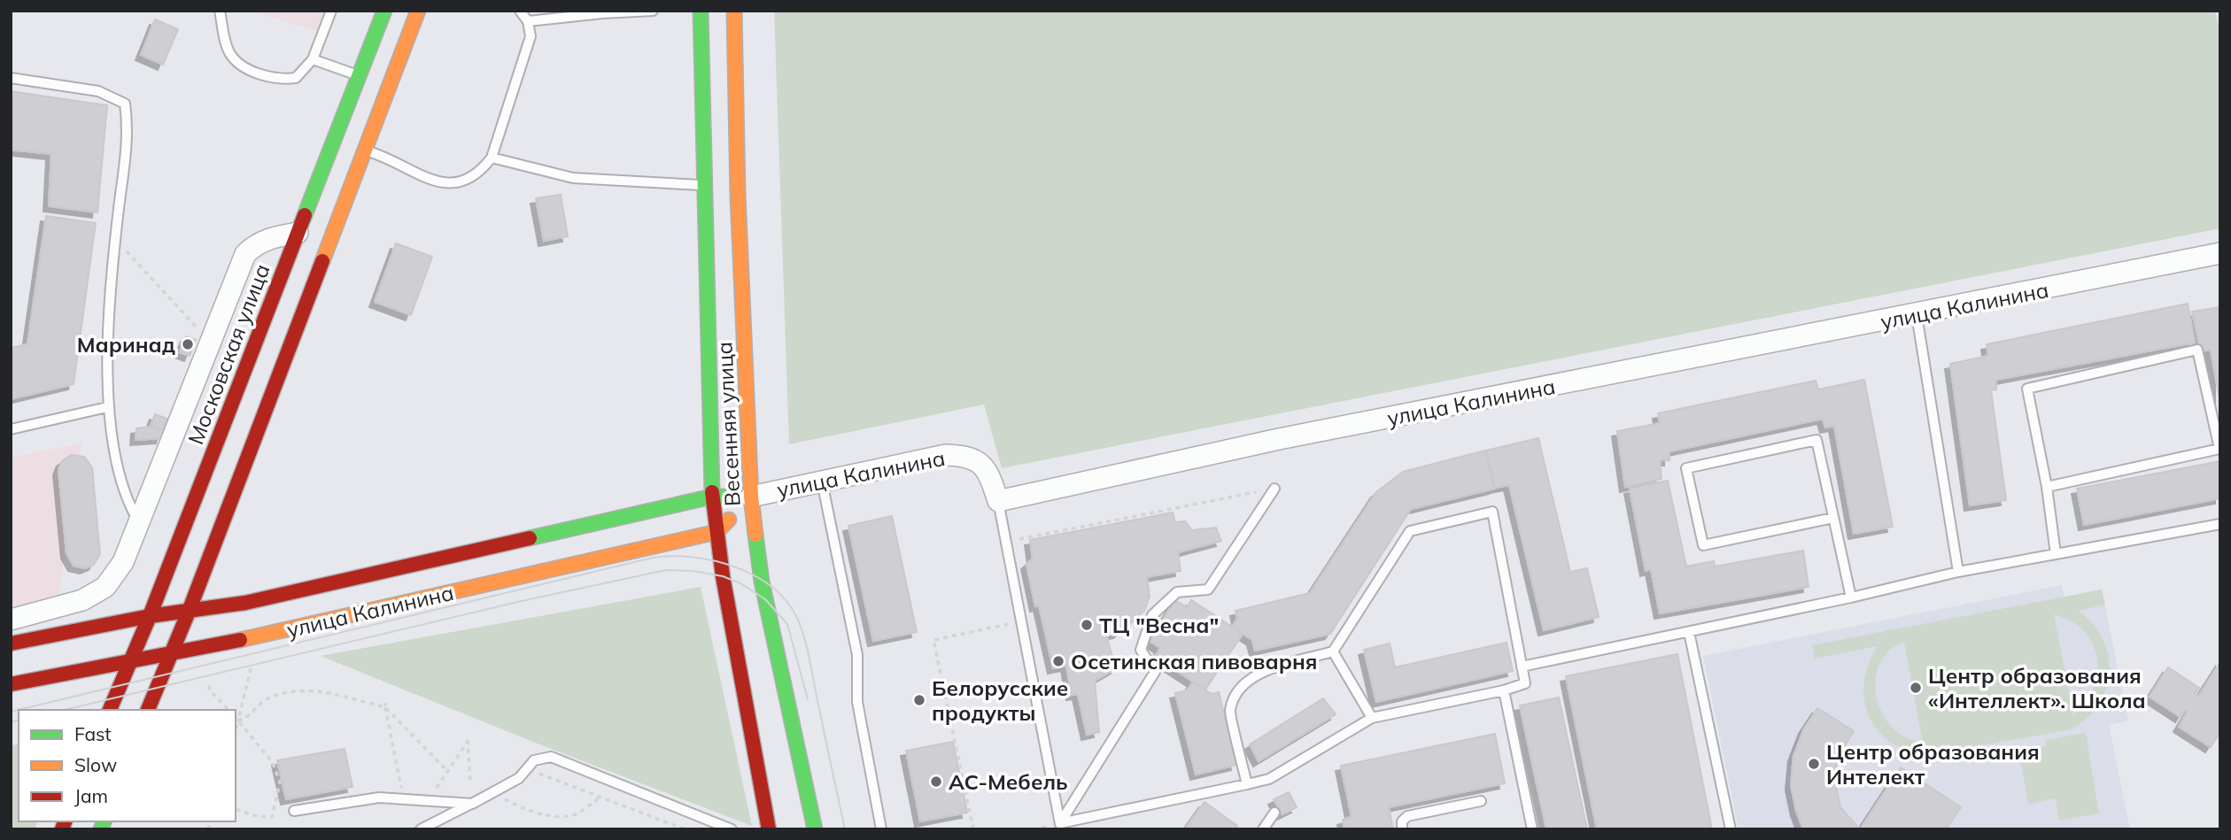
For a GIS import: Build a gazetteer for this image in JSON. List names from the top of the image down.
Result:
{
  "streets": {
    "main road": ["улица Калинина", "Московская улица", "Весенняя улица"]
  },
  "crossings": [
    ["улица Калинина", "Московская улица"],
    ["улица Калинина", "Весенняя улица"]
  ],
  "places": [
    "Маринад",
    "ТЦ \"Весна\"",
    "Осетинская пивоварня",
    "Центр образования «Интеллект». Школа",
    "Белорусские продукты",
    "Центр образования Интелект",
    "АС-Мебель"
  ],
  "legend": ["Fast", "Slow", "Jam"]
}
